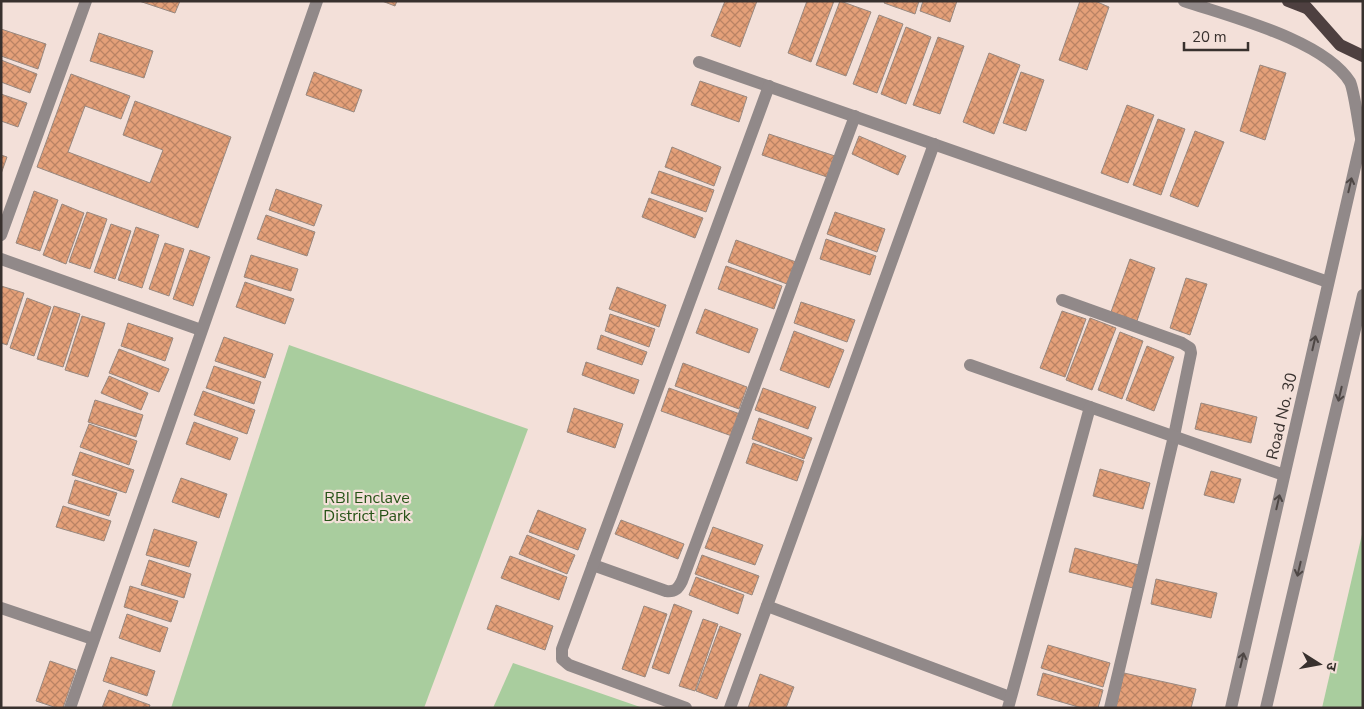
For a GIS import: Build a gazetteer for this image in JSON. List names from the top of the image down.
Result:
{
  "streets": {
    "street": ["Road No. 30"]
  },
  "parks": ["RBI Enclave District Park"],
  "scale_bar": "20 m",
  "north": "right"
}
